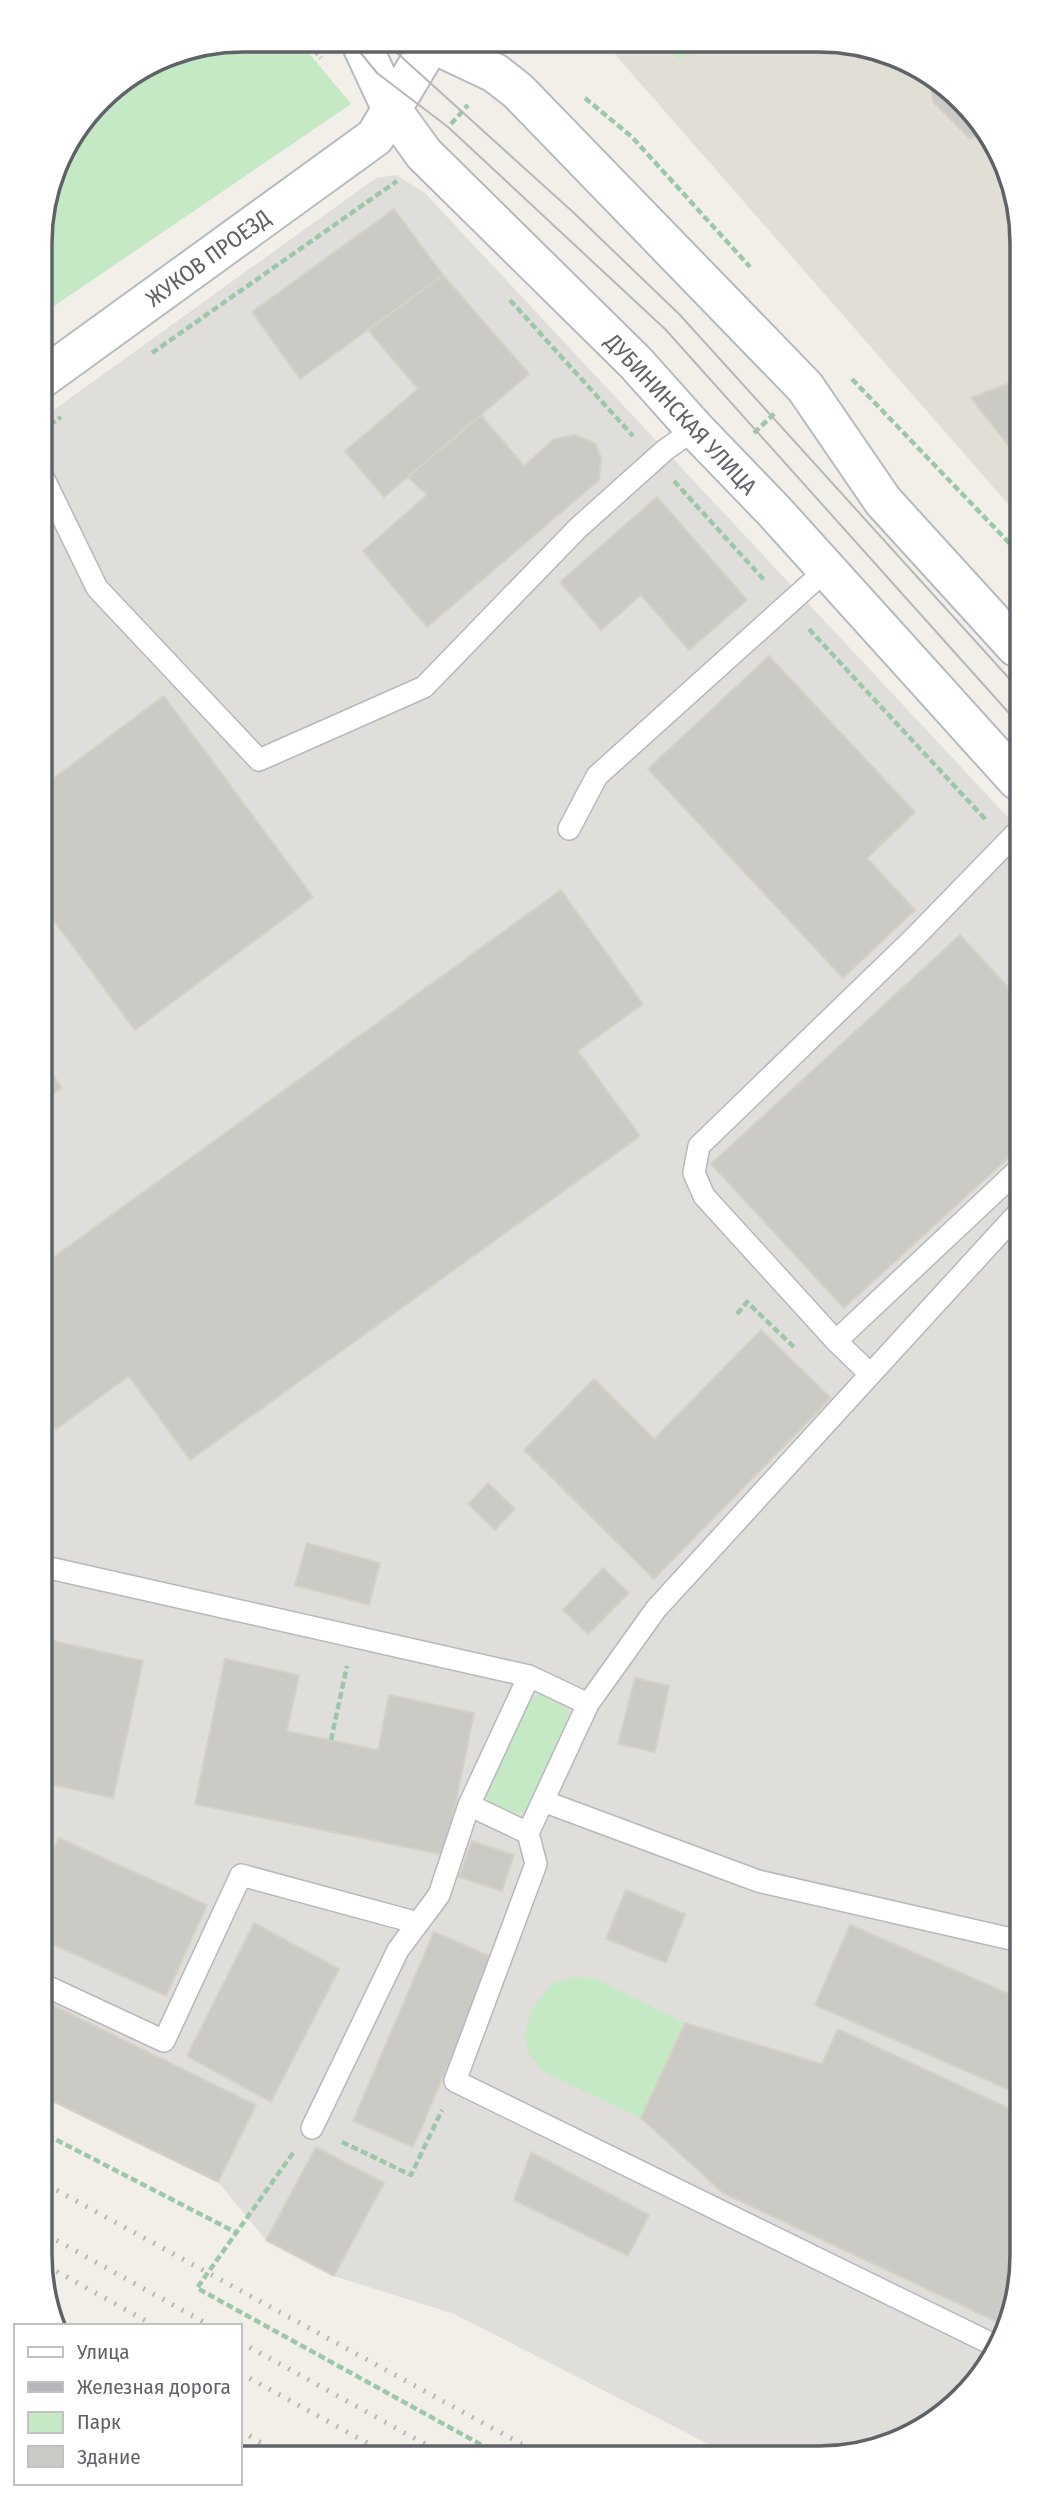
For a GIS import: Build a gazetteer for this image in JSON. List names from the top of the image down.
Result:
{
  "streets": {
    "main road": ["ЖУКОВ ПРОЕЗД", "ДУБИНИНСКАЯ УЛИЦА"]
  },
  "crossings": [
    ["ЖУКОВ ПРОЕЗД", "ДУБИНИНСКАЯ УЛИЦА"]
  ],
  "legend": [
    "Улица",
    "Железная дорога",
    "Парк",
    "Здание"
  ]
}
